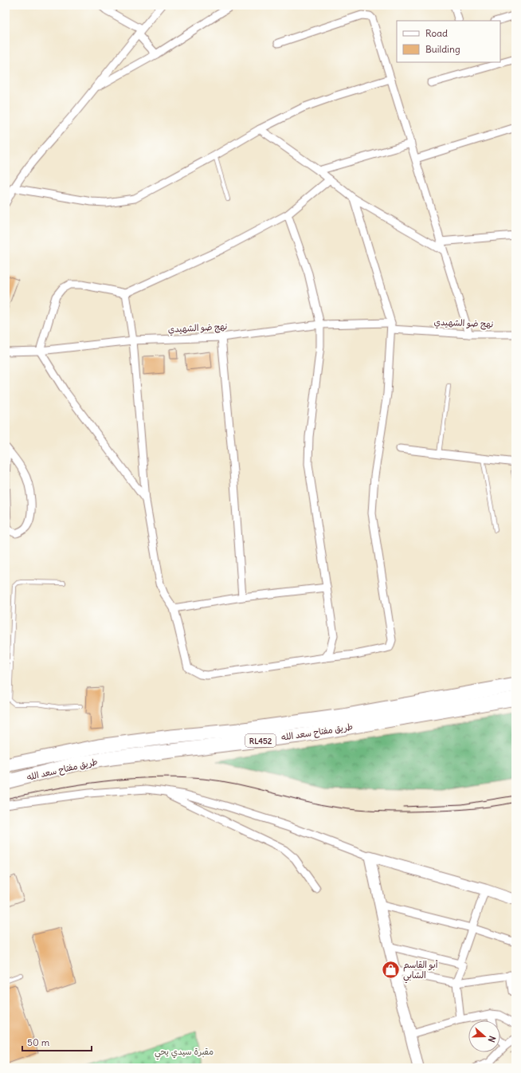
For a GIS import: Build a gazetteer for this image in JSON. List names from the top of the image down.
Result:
{
  "streets": {
    "highway": ["طريق مفتاح سعد الله", "RL452"],
    "street": ["نهج ضو الشهيدي"]
  },
  "parks": ["مقبرة سيدي يحي"],
  "places": {
    "shop": ["أبو القاسم الشابي"]
  },
  "legend": ["Road", "Building"],
  "scale_bar": "50 m",
  "north": "right"
}
